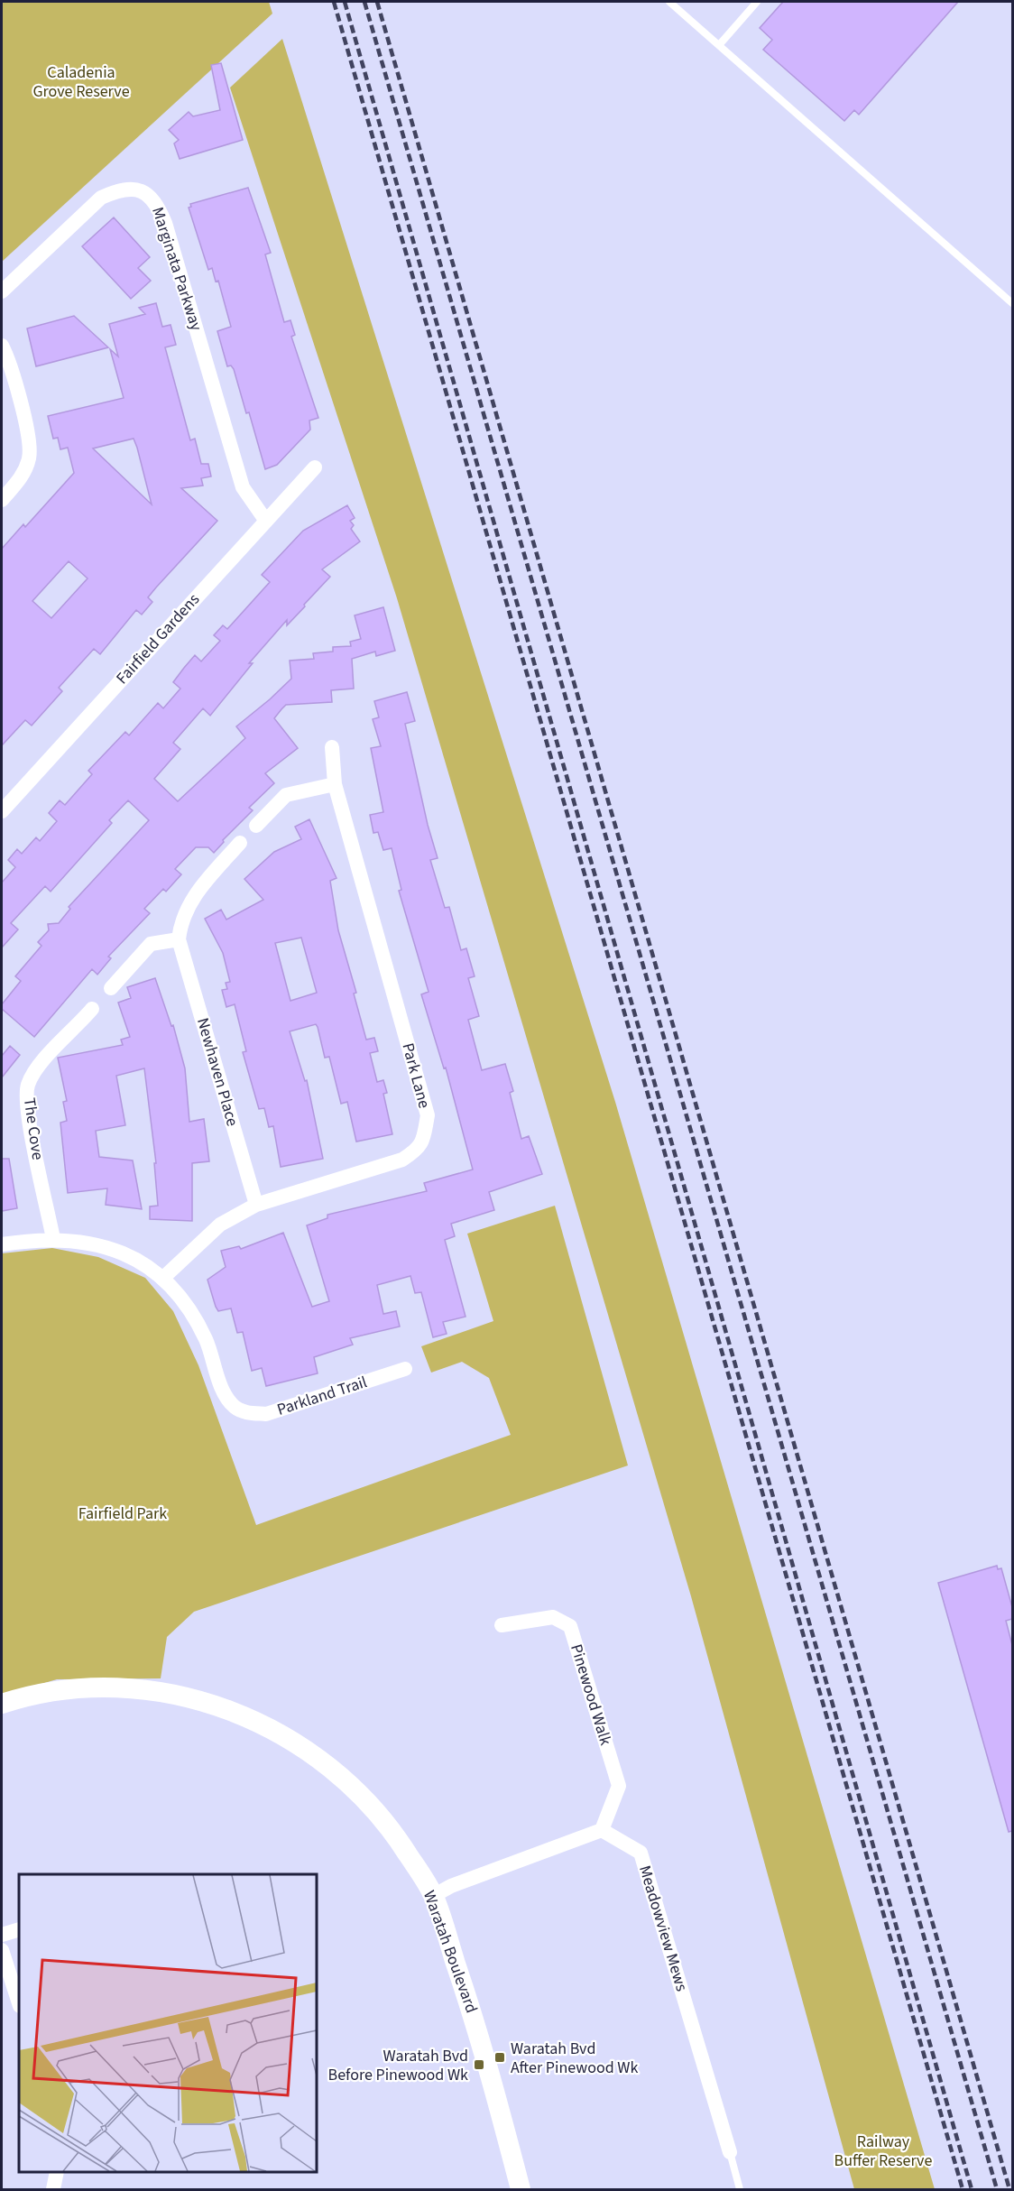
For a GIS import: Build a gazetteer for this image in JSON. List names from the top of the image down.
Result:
{
  "streets": {
    "street": [
      "Marginata Parkway",
      "Fairfield Gardens",
      "Newhaven Place",
      "Park Lane",
      "The Cove",
      "Parkland Trail",
      "Pinewood Walk",
      "Meadowview Mews",
      "Waratah Boulevard"
    ]
  },
  "crossings": [
    ["Marginata Parkway", "Fairfield Gardens"],
    ["Newhaven Place", "Park Lane"],
    ["Park Lane", "Parkland Trail"],
    ["The Cove", "Parkland Trail"],
    ["Pinewood Walk", "Meadowview Mews"]
  ],
  "parks": ["Caladenia Grove Reserve", "Fairfield Park", "Railway Buffer Reserve"],
  "places": {
    "transit": ["Waratah Bvd After Pinewood Wk", "Waratah Bvd Before Pinewood Wk"]
  }
}
